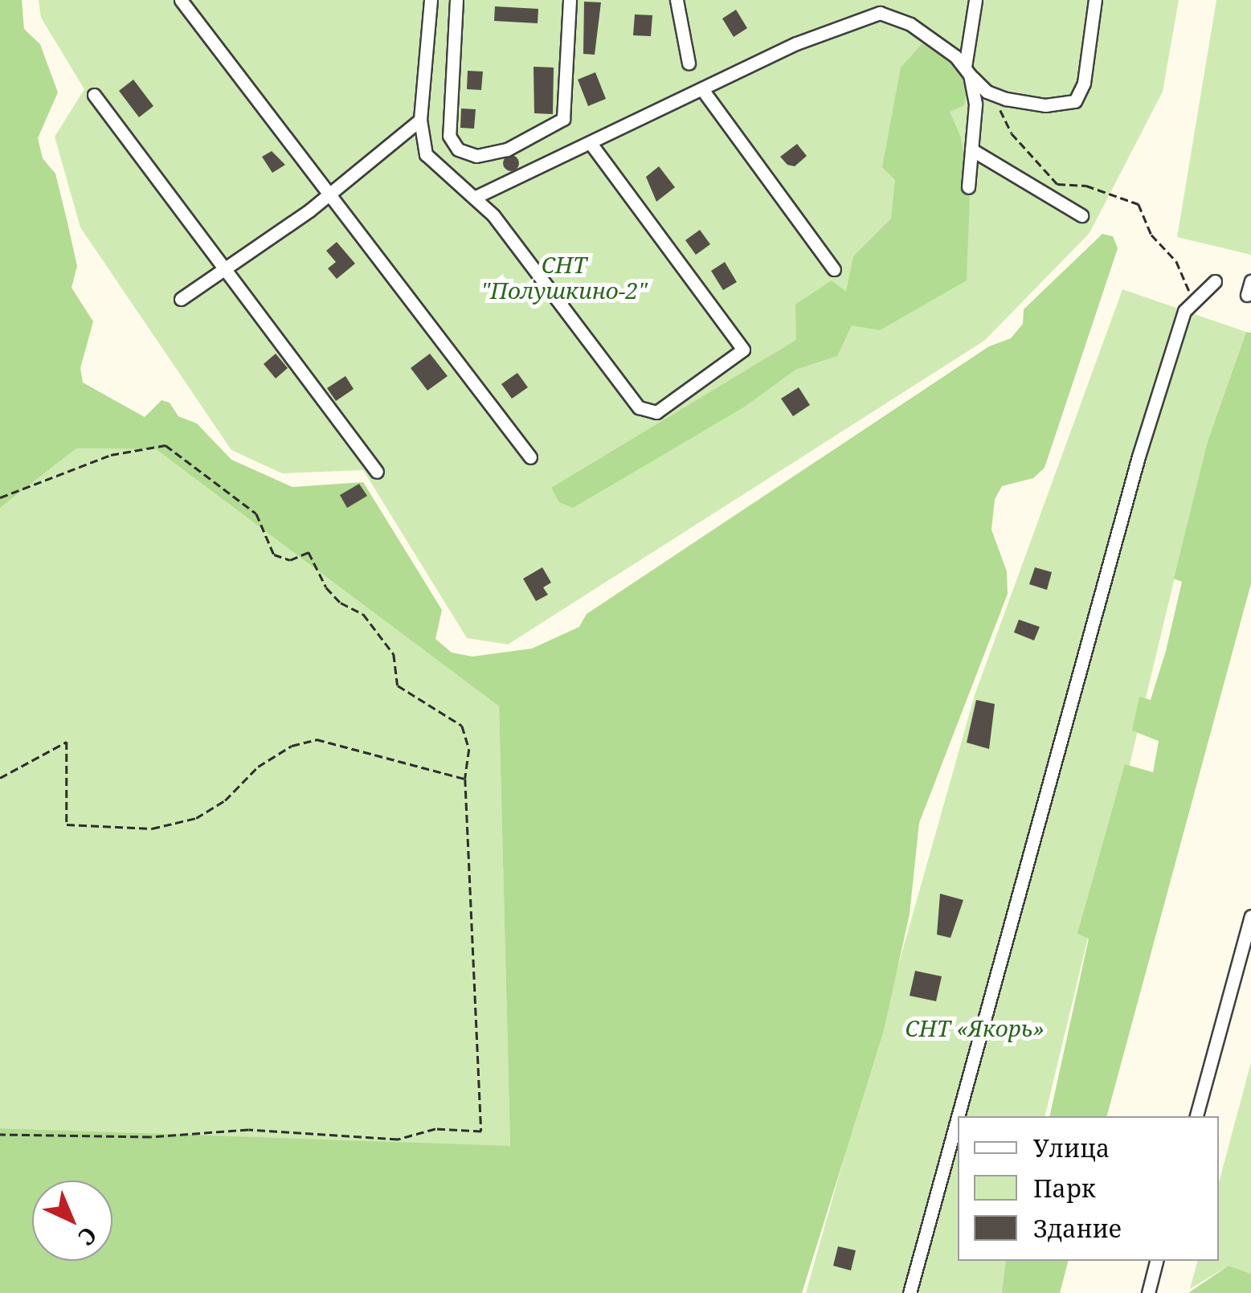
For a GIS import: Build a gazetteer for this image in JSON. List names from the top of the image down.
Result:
{
  "parks": ["СНТ \"Полушкино-2\"", "СНТ «Якорь»"],
  "legend": ["Улица", "Парк", "Здание"],
  "north": "bottom right"
}
